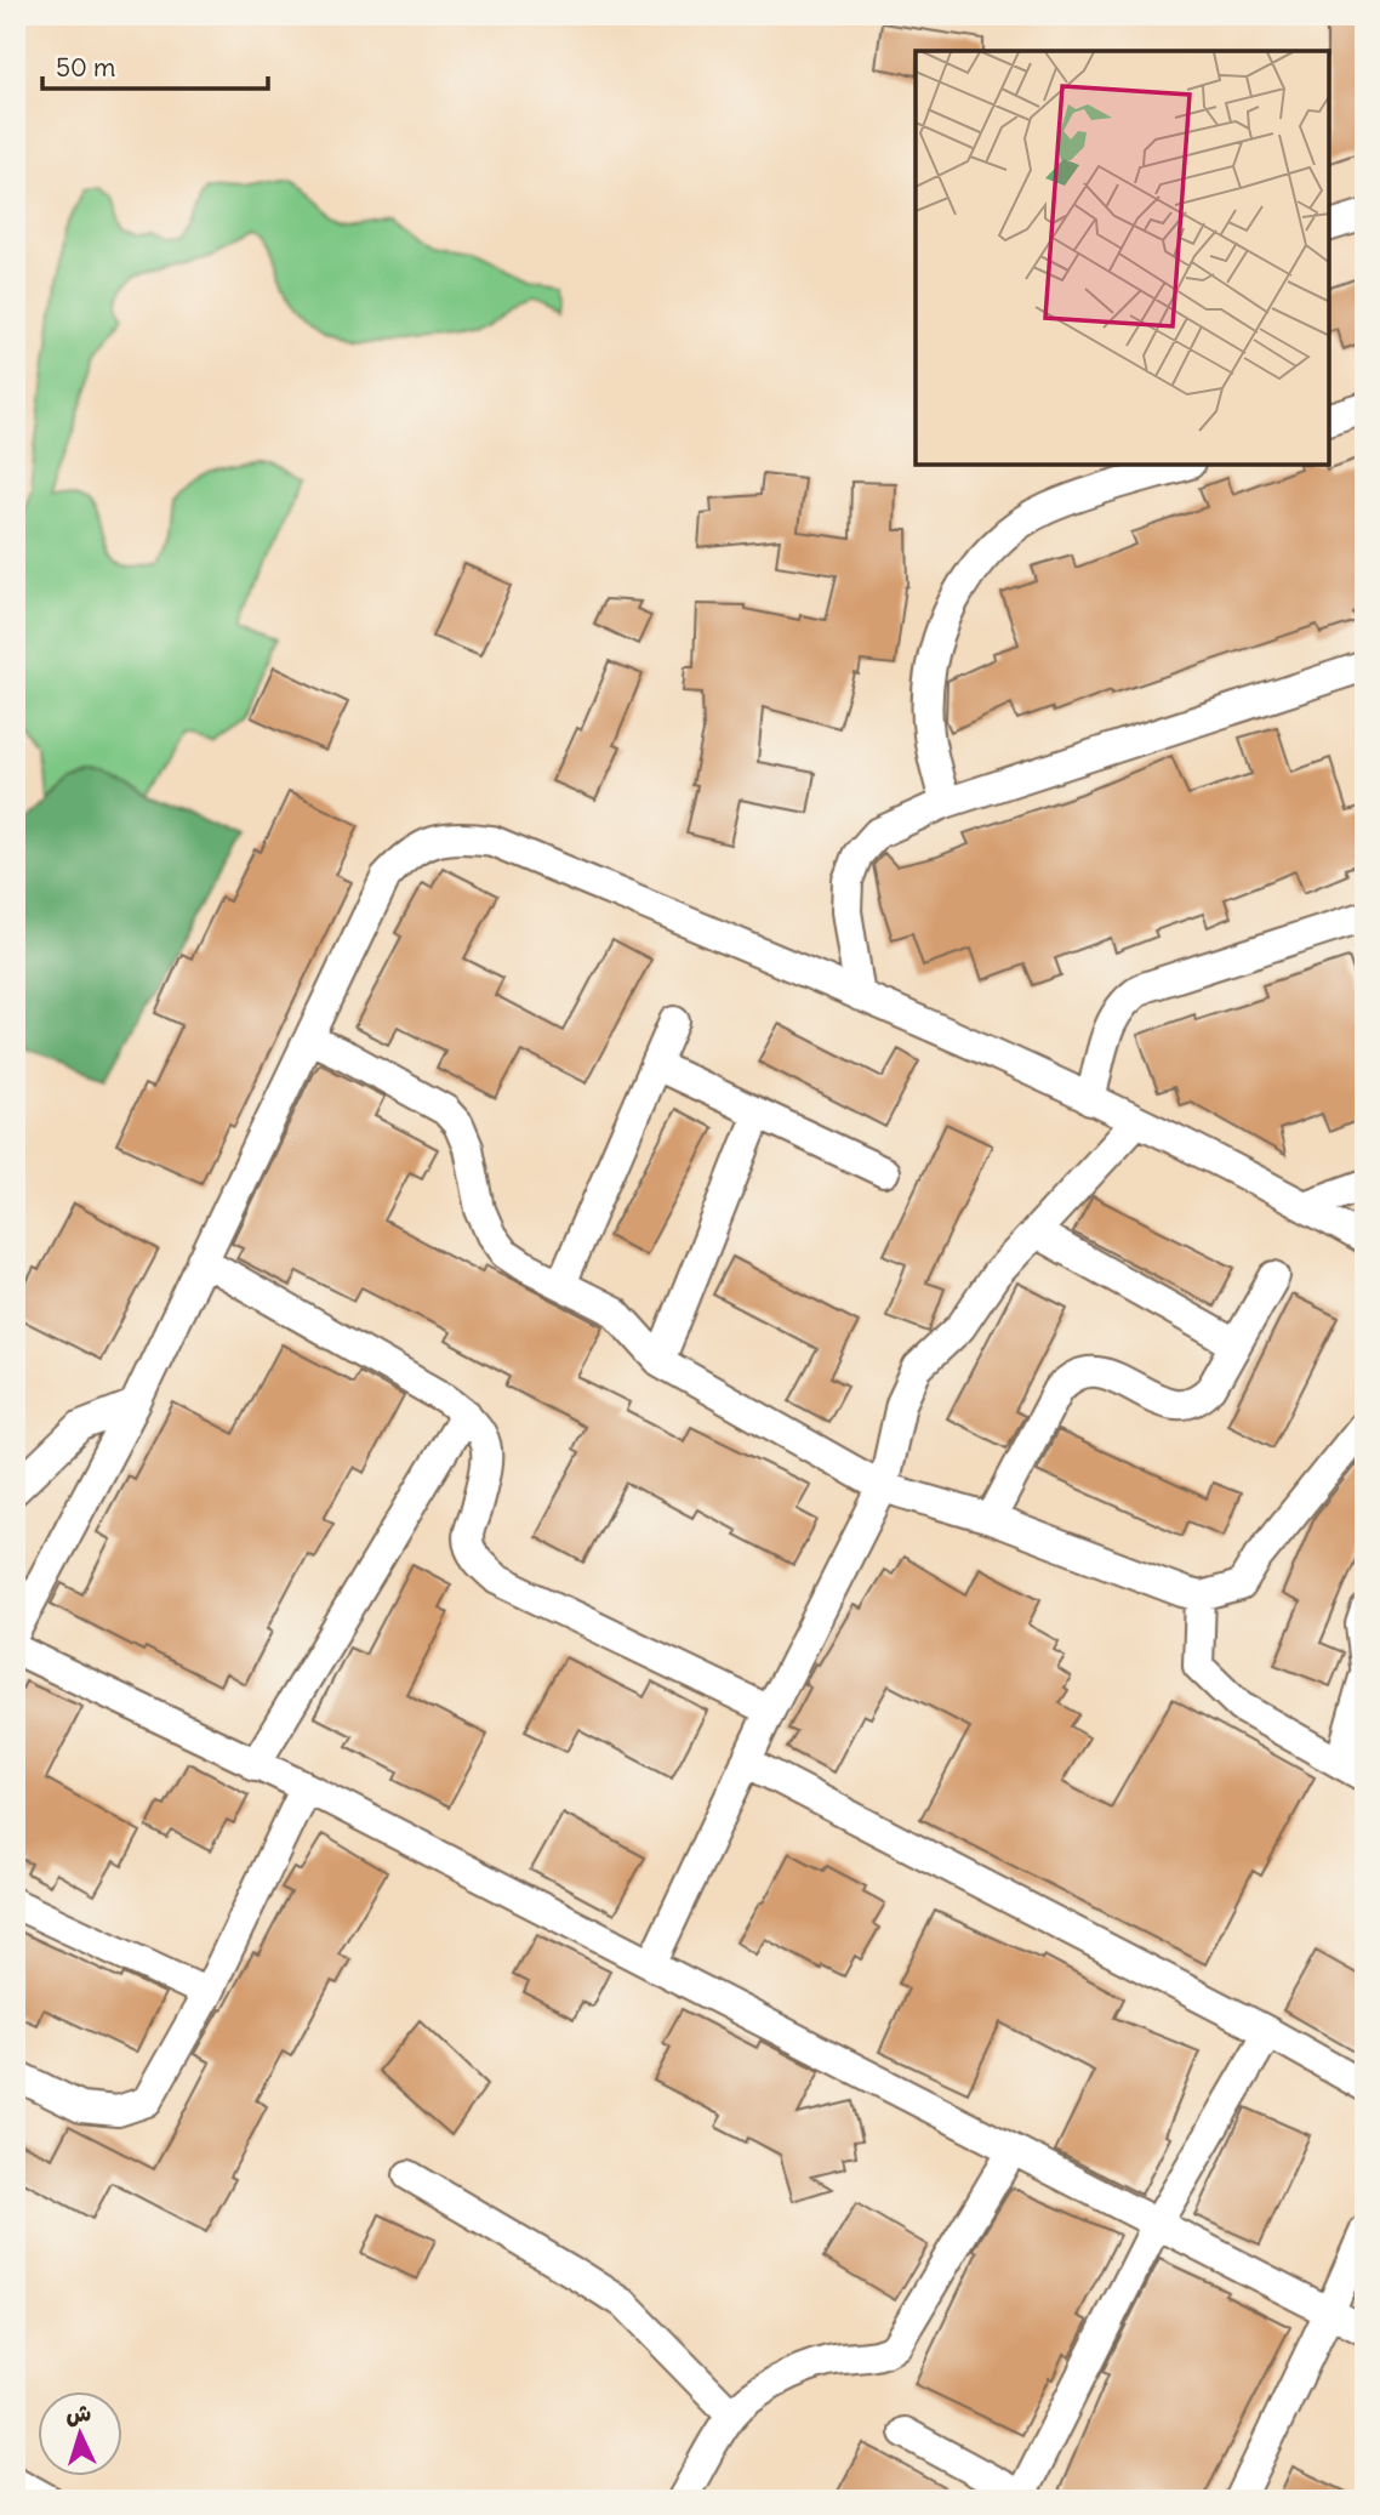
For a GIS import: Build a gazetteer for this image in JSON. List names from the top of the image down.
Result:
{
  "scale_bar": "50 m",
  "north": "top"
}
